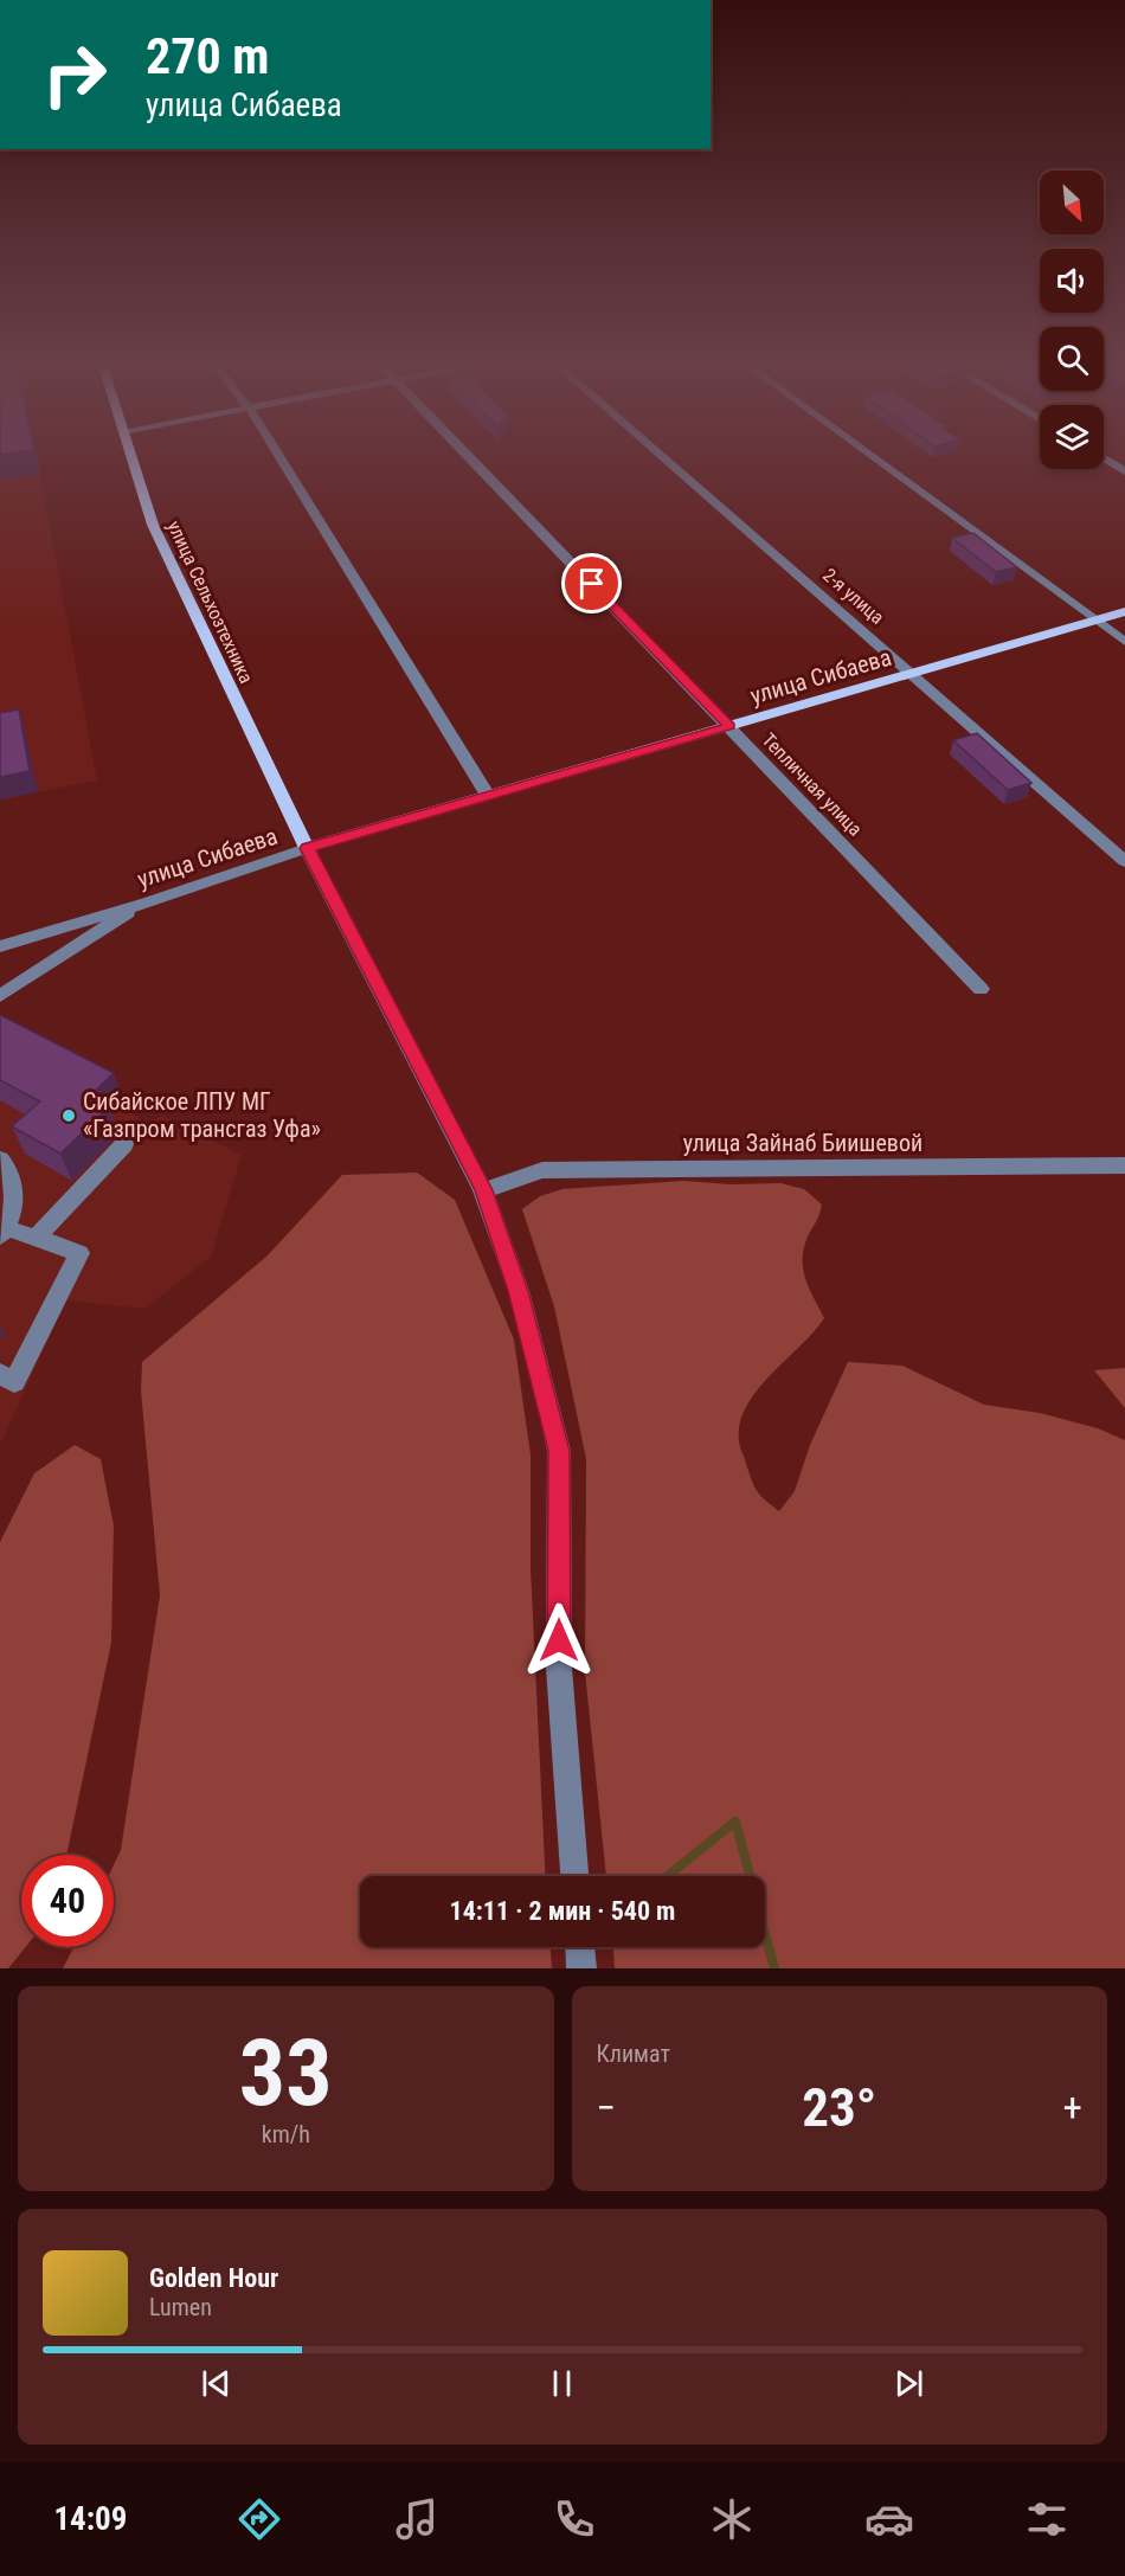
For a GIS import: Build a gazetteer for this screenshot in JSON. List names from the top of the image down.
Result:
{
  "streets": {
    "main road": ["улица Сельхозтехника", "улица Сибаева"],
    "street": ["2-я улица", "Тепличная улица", "улица Зайнаб Биишевой"]
  },
  "crossings": [
    ["2-я улица", "улица Сибаева"],
    ["улица Сельхозтехника", "улица Сибаева"],
    ["улица Сибаева", "Тепличная улица"]
  ],
  "places": ["Сибайское ЛПУ МГ «Газпром трансгаз Уфа»"],
  "north": "bottom right",
  "page": {
    "turn": ["270 m", "улица Сибаева"],
    "limit": "40",
    "trip": "14:11 · 2 мин · 540 m",
    "tile": [
      ["33", "km/h"],
      "Климат"
    ],
    "heat": ["−", "23°", "+"],
    "song": ["Golden Hour", "Lumen"],
    "tabs": "14:09"
  }
}
